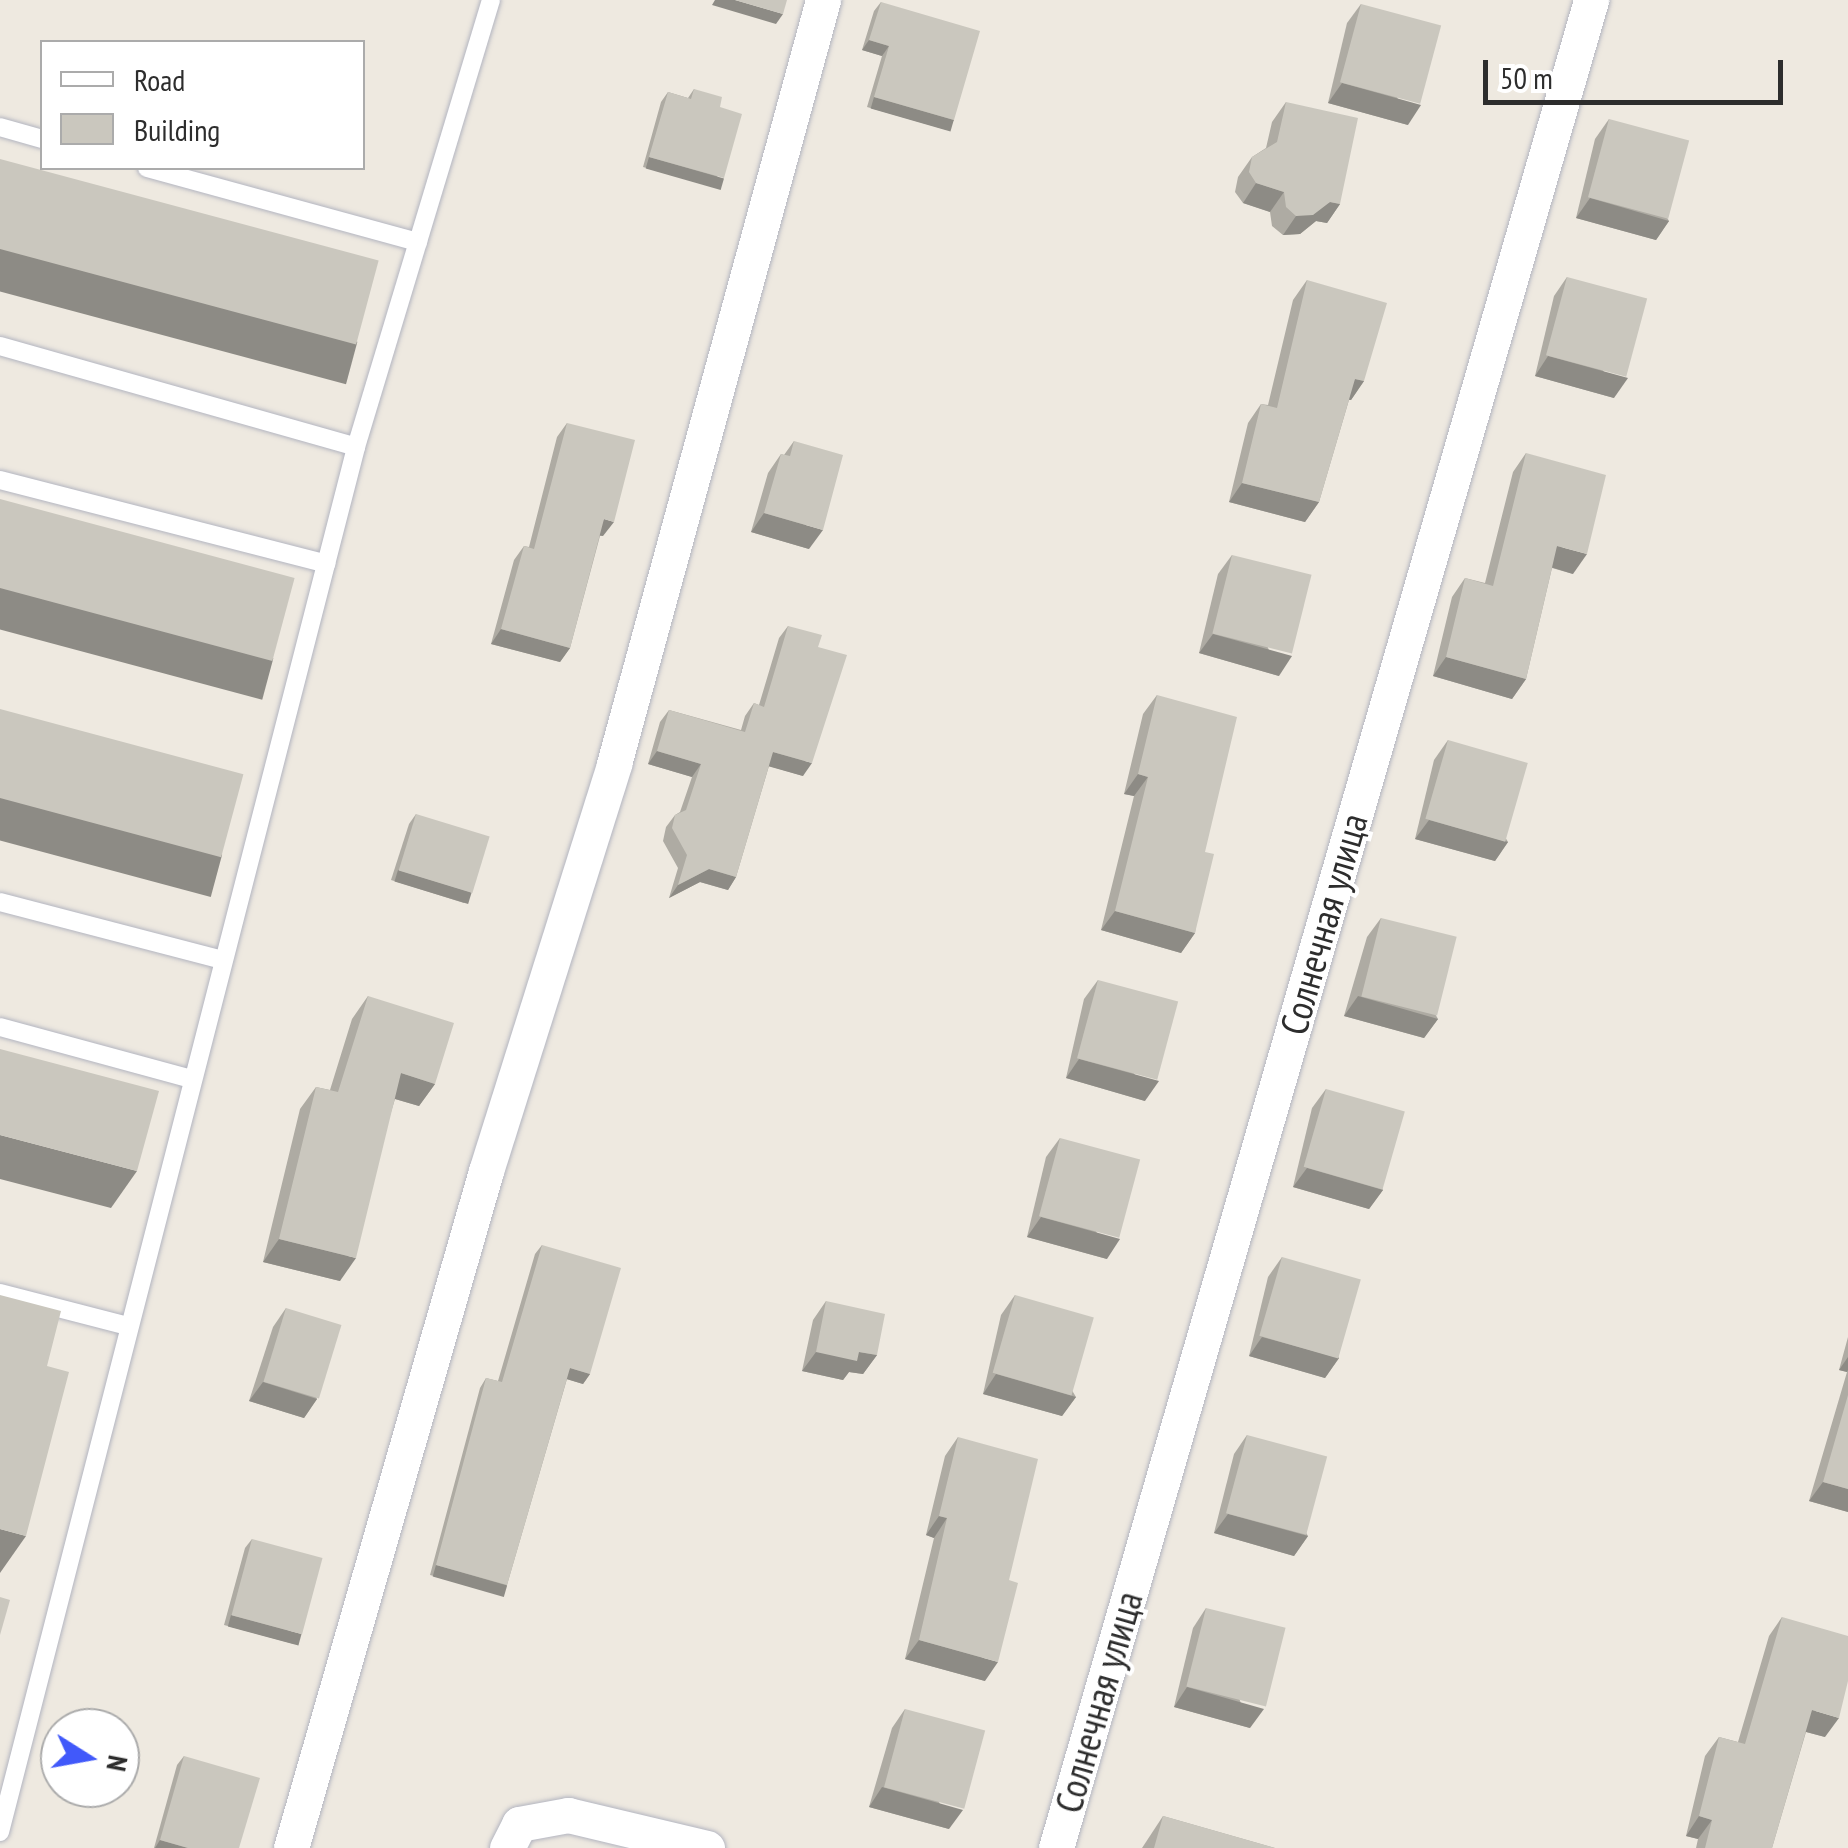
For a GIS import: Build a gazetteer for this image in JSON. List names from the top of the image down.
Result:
{
  "streets": {
    "street": ["Солнечная улица"]
  },
  "legend": ["Road", "Building"],
  "scale_bar": "50 m",
  "north": "right"
}
